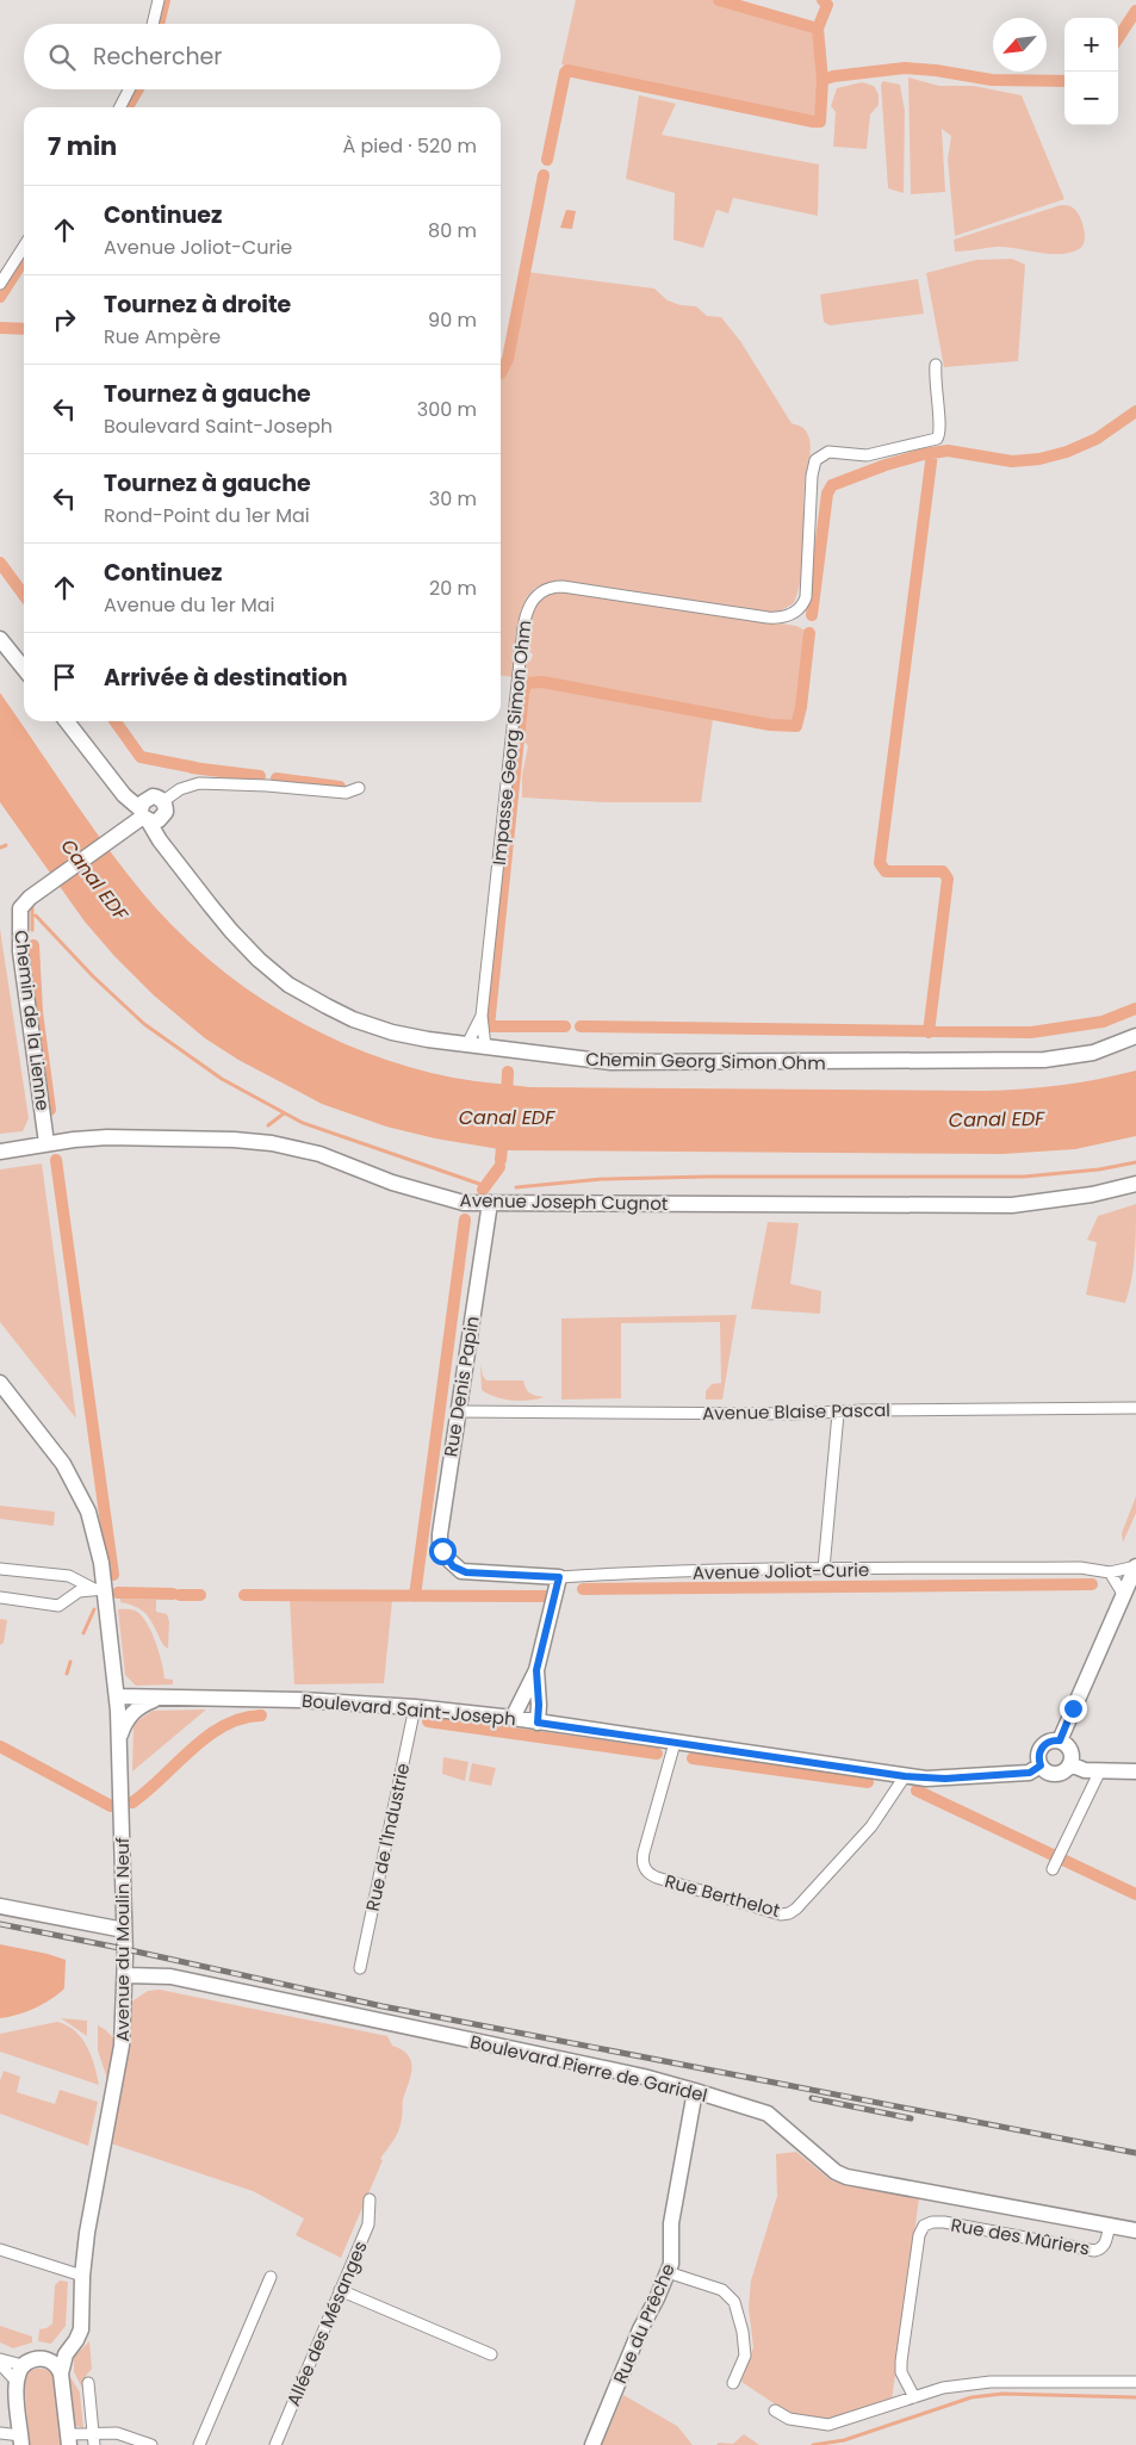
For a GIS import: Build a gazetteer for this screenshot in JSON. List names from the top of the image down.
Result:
{
  "streets": {
    "street": [
      "Impasse Georg Simon Ohm",
      "Chemin de la Lienne",
      "Chemin Georg Simon Ohm",
      "Avenue Joseph Cugnot",
      "Rue Denis Papin",
      "Avenue Blaise Pascal",
      "Avenue Joliot-Curie",
      "Boulevard Saint-Joseph",
      "Rue de l'Industrie",
      "Rue Berthelot",
      "Avenue du Moulin Neuf",
      "Boulevard Pierre de Garidel",
      "Rue des Mûriers",
      "Allée des Mésanges",
      "Rue du Prêche"
    ]
  },
  "crossings": [
    ["Impasse Georg Simon Ohm", "Chemin Georg Simon Ohm"],
    ["Chemin de la Lienne", "Chemin Georg Simon Ohm"],
    ["Chemin de la Lienne", "Avenue Joseph Cugnot"],
    ["Avenue Joseph Cugnot", "Rue Denis Papin"],
    ["Rue Denis Papin", "Avenue Blaise Pascal"],
    ["Rue Denis Papin", "Avenue Joliot-Curie"],
    ["Boulevard Saint-Joseph", "Rue de l'Industrie"],
    ["Boulevard Saint-Joseph", "Rue Berthelot"],
    ["Boulevard Saint-Joseph", "Avenue du Moulin Neuf"],
    ["Avenue du Moulin Neuf", "Boulevard Pierre de Garidel"],
    ["Boulevard Pierre de Garidel", "Rue des Mûriers"],
    ["Boulevard Pierre de Garidel", "Rue du Prêche"]
  ],
  "water": ["Canal EDF"],
  "north": "bottom left",
  "page": {
    "map_buttons": ["+", "−"],
    "search": "Rechercher",
    "heading": ["7 min", "À pied · 520 m"],
    "list": [
      ["Continuez", "Avenue Joliot-Curie", "80 m"],
      ["Tournez à droite", "Rue Ampère", "90 m"],
      ["Tournez à gauche", "Boulevard Saint-Joseph", "300 m"],
      ["Tournez à gauche", "Rond-Point du 1er Mai", "30 m"],
      ["Continuez", "Avenue du 1er Mai", "20 m"],
      "Arrivée à destination"
    ]
  }
}
